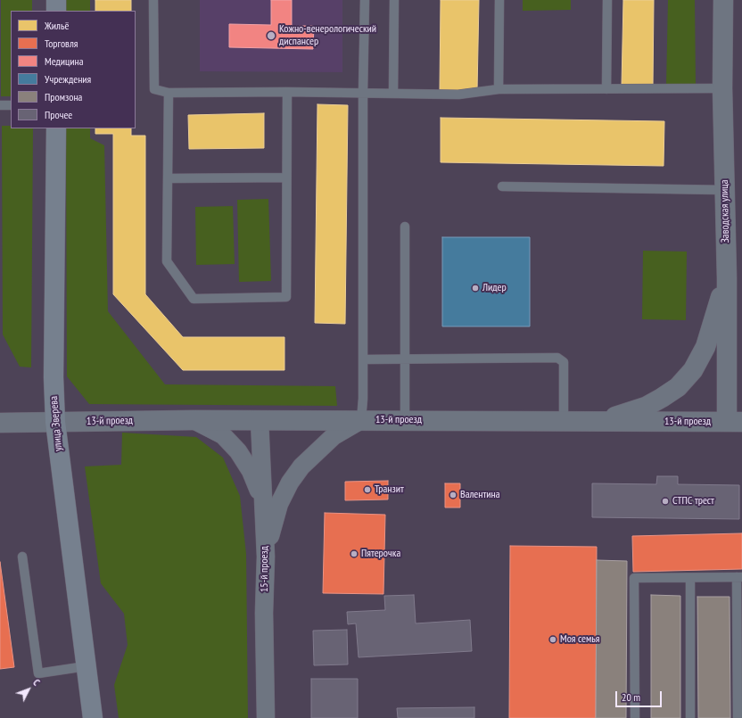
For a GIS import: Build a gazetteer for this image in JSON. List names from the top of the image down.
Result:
{
  "streets": {
    "main road": ["улица Зверева"],
    "street": ["Заводская улица", "13-й проезд", "15-й проезд"]
  },
  "crossings": [
    ["Заводская улица", "13-й проезд"],
    ["13-й проезд", "улица Зверева"],
    ["13-й проезд", "15-й проезд"]
  ],
  "places": [
    "Кожно-венерологический диспансер",
    "Лидер",
    "Транзит",
    "Валентина",
    "СТПС трест",
    "Пятерочка",
    "Моя семья"
  ],
  "legend": [
    "Жильё",
    "Торговля",
    "Медицина",
    "Учреждения",
    "Промзона",
    "Прочее"
  ],
  "scale_bar": "20 m",
  "north": "top right"
}
